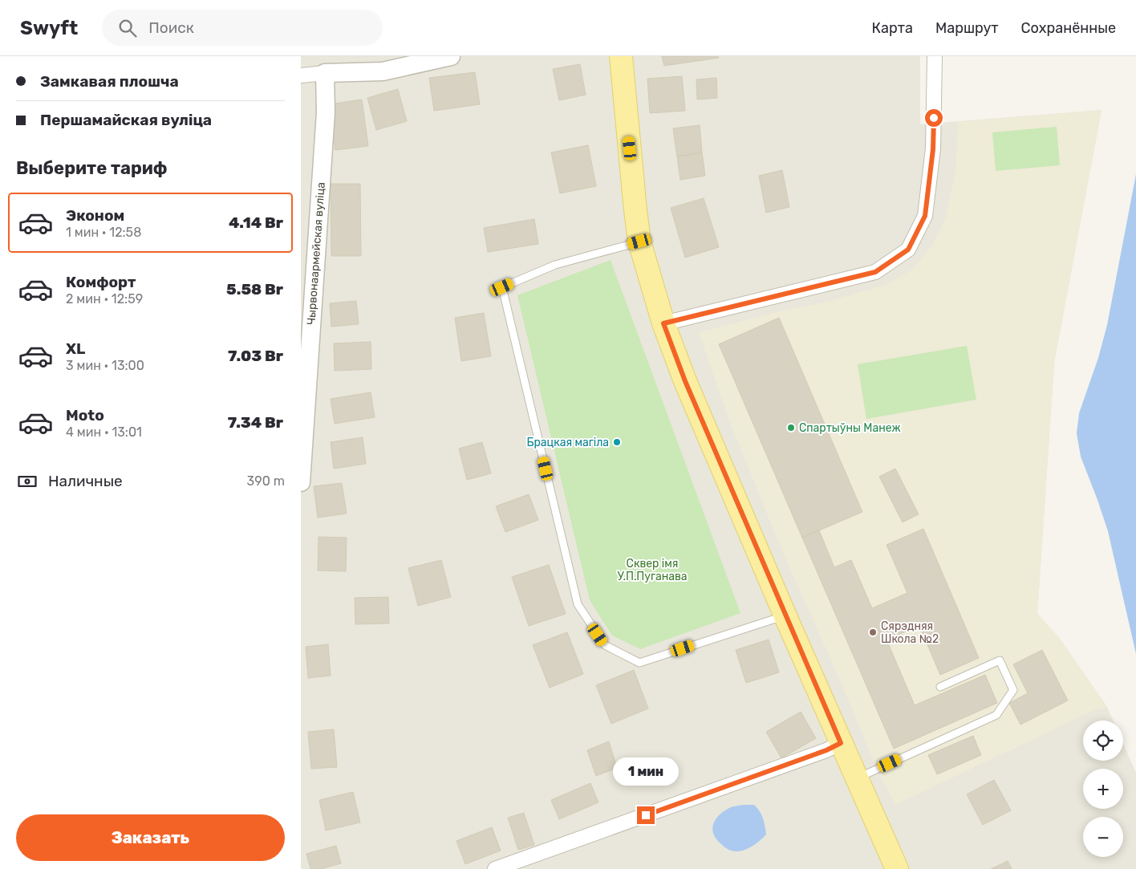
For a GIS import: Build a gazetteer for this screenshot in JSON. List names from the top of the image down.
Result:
{
  "streets": {
    "street": ["Чырвонаармейская вуліца"]
  },
  "parks": ["Сквер імя У.П.Пуганава"],
  "places": ["Спартыўны Манеж", "Брацкая магіла", "Сярэдняя Школа №2"],
  "page": {
    "header": "Swyft",
    "search": "Поиск",
    "nav": ["Карта", "Маршрут", "Сохранённые"],
    "banner": ["Замкавая плошча", "Першамайская вуліца"],
    "heading": "Выберите тариф",
    "list": [
      {
        "name": "Эконом",
        "note": "1 мин · 12:58",
        "value": "4.14 Br"
      },
      {
        "name": "Комфорт",
        "note": "2 мин · 12:59",
        "value": "5.58 Br"
      },
      {
        "name": "XL",
        "note": "3 мин · 13:00",
        "value": "7.03 Br"
      },
      {
        "name": "Moto",
        "note": "4 мин · 13:01",
        "value": "7.34 Br"
      }
    ],
    "pay": ["Наличные", "390 m"],
    "map_buttons": ["+", "−"],
    "bubble": "1 мин",
    "buttons": "Заказать"
  }
}
